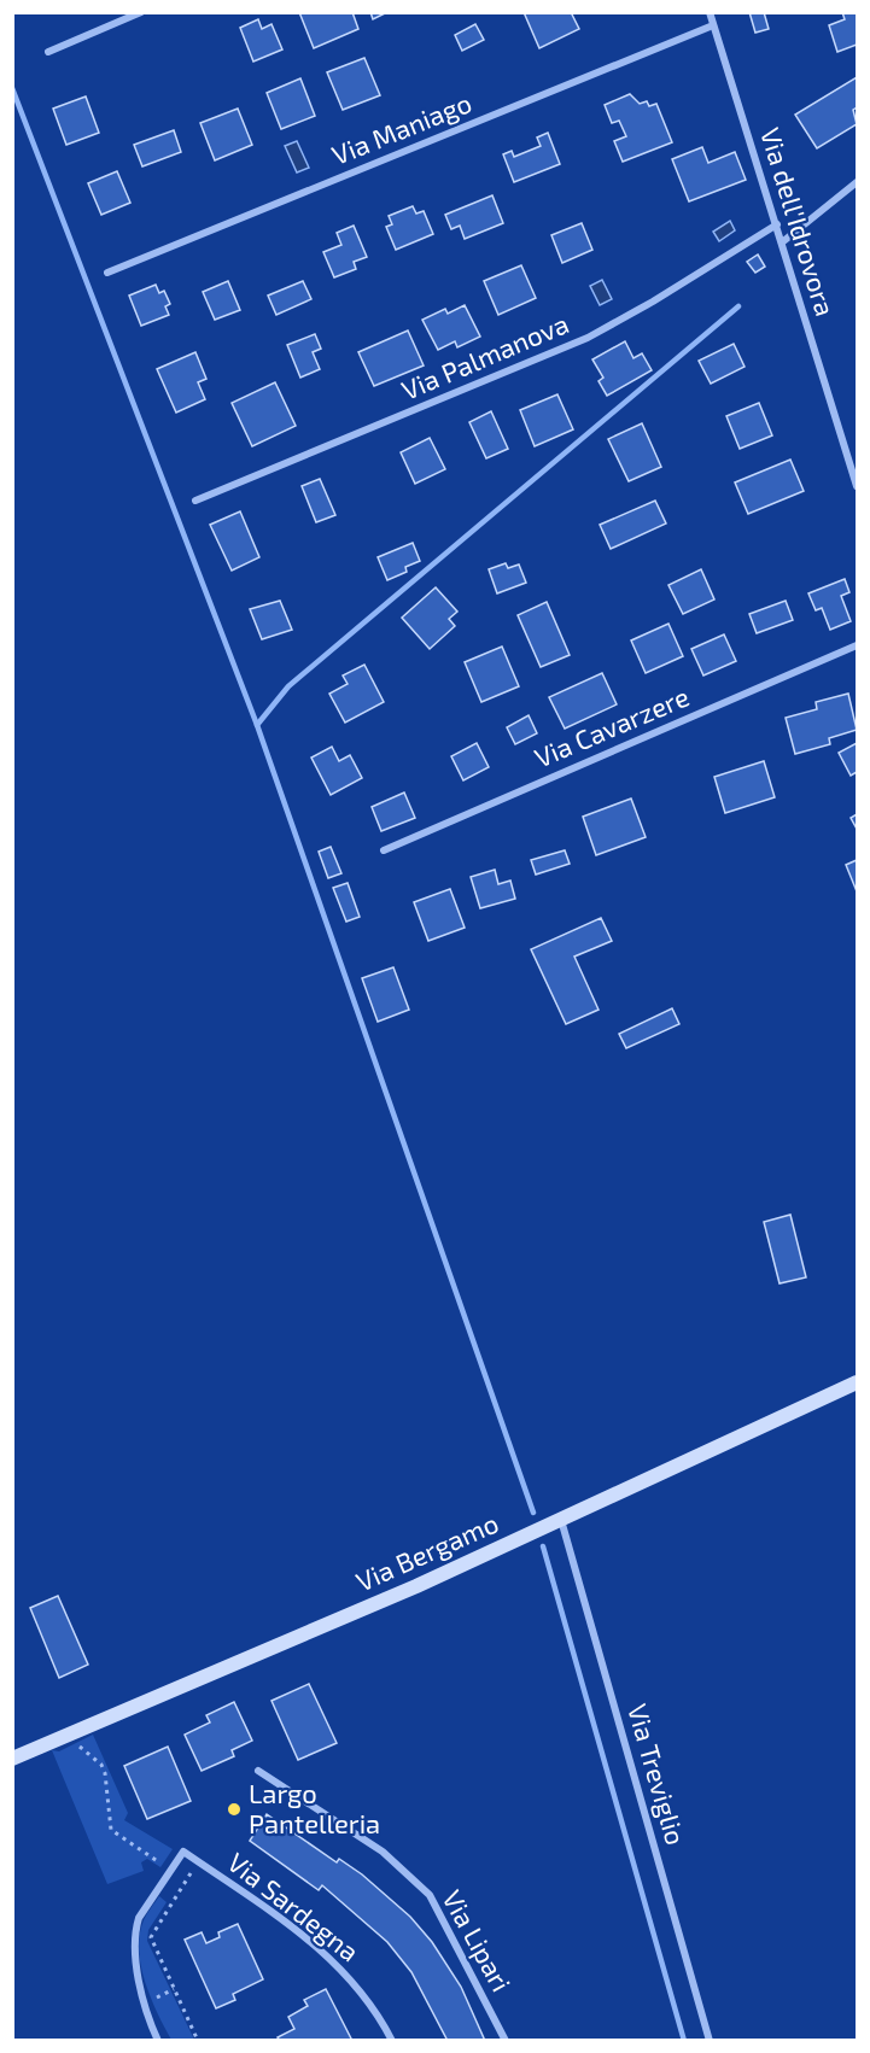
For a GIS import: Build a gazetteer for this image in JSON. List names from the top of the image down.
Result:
{
  "streets": {
    "street": [
      "Via Maniago",
      "Via dell'Idrovora",
      "Via Palmanova",
      "Via Cavarzere",
      "Via Bergamo",
      "Via Treviglio",
      "Via Sardegna",
      "Via Lipari"
    ]
  },
  "crossings": [
    ["Via Maniago", "Via dell'Idrovora"],
    ["Via dell'Idrovora", "Via Palmanova"],
    ["Via Bergamo", "Via Treviglio"]
  ],
  "places": ["Largo Pantelleria"]
}
